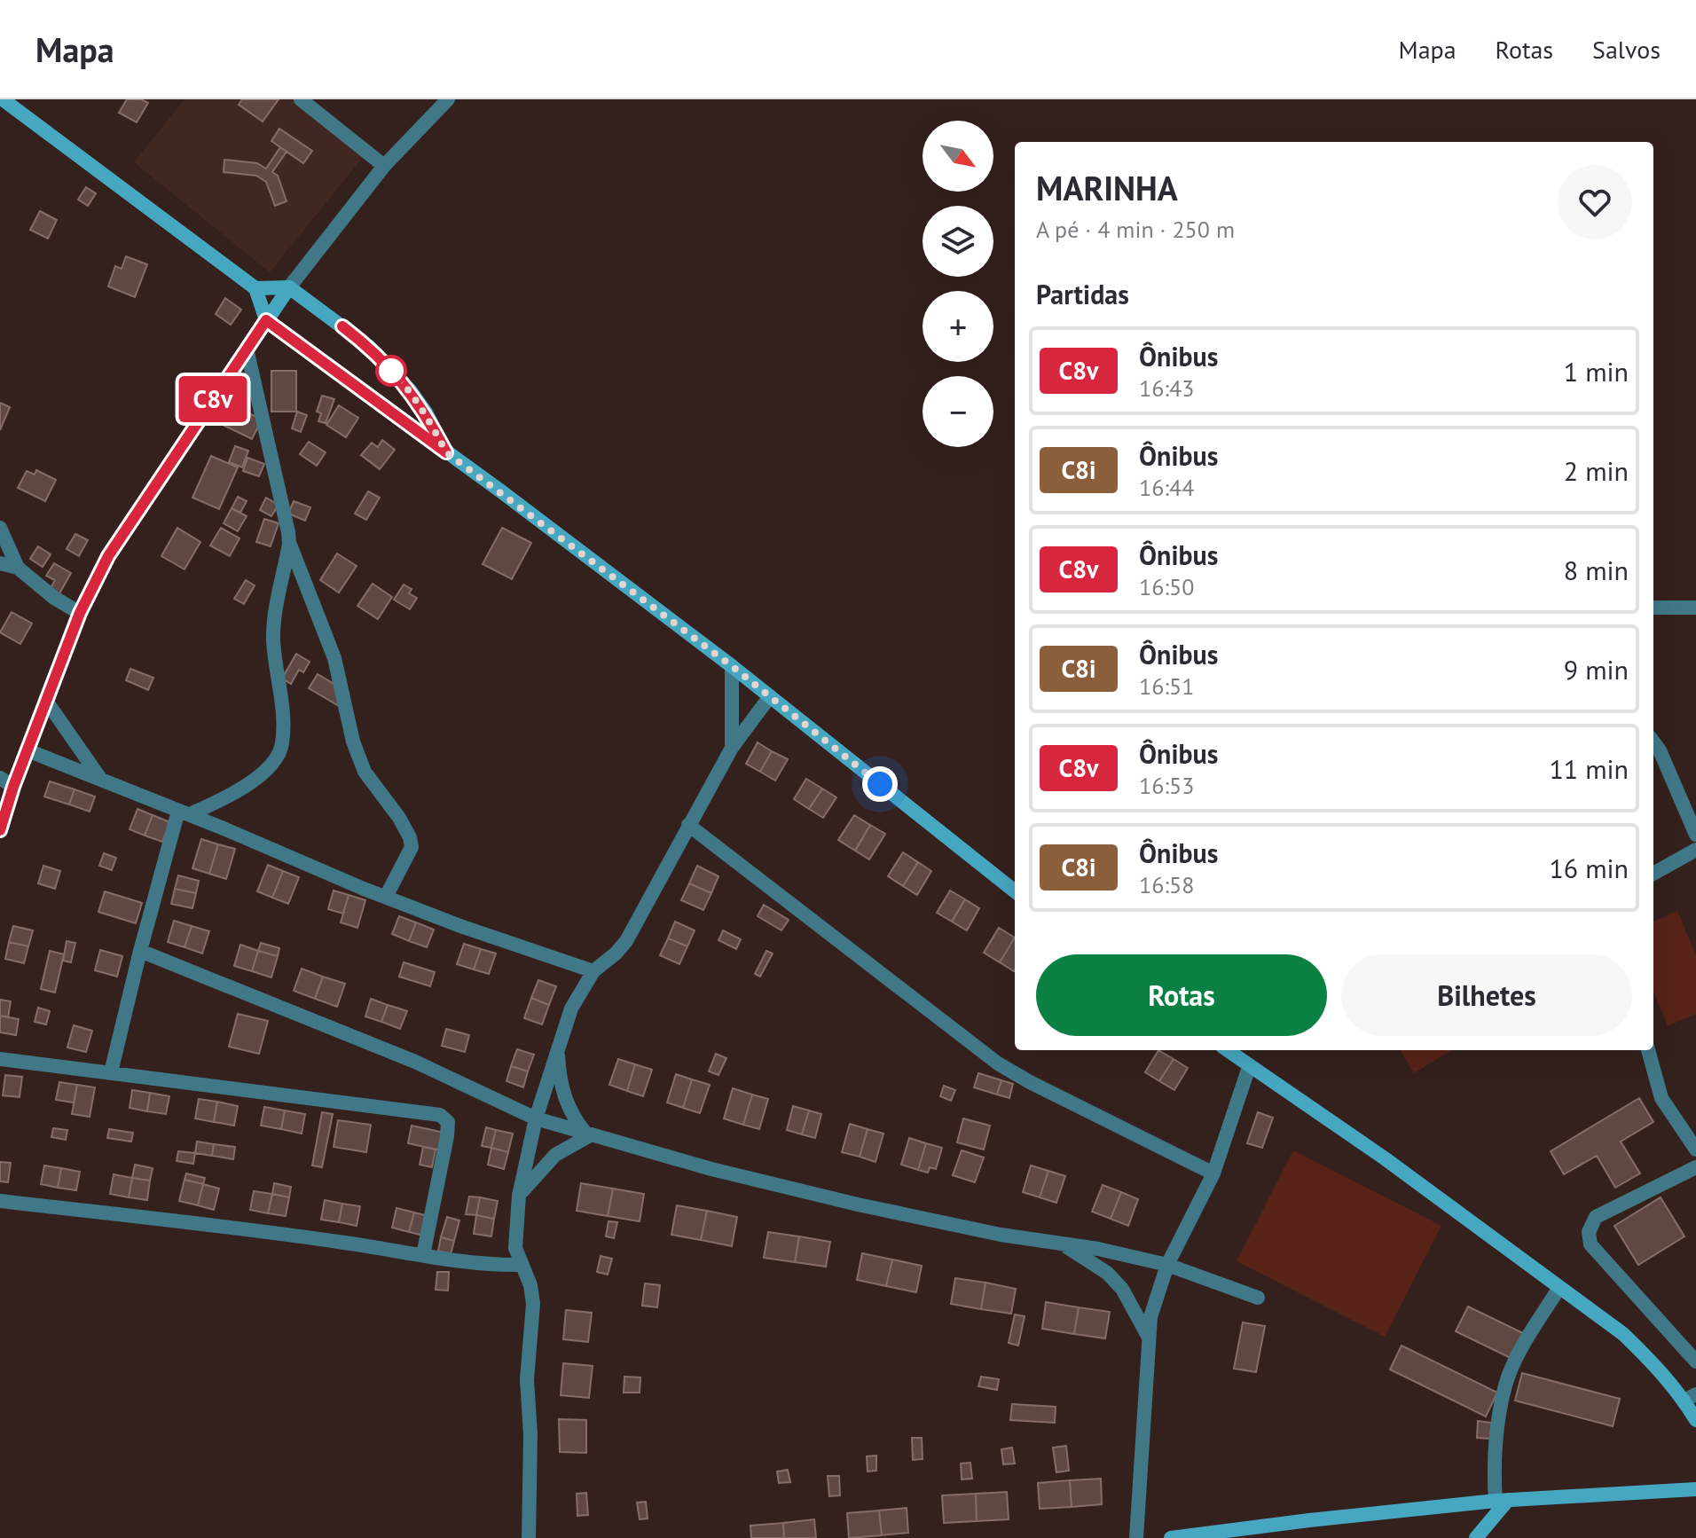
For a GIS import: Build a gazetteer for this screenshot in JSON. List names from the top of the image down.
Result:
{
  "lines": ["bus line C8v"],
  "north": "bottom right",
  "page": {
    "header": "Mapa",
    "nav": ["Mapa", "Rotas", "Salvos"],
    "on_map": "C8v",
    "map_buttons": ["+", "−"],
    "heading": [
      ["MARINHA", "A pé · 4 min · 250 m"],
      "Partidas"
    ],
    "list": [
      {
        "mark": "C8v",
        "name": "Ônibus",
        "note": "16:43",
        "value": "1 min"
      },
      {
        "mark": "C8i",
        "name": "Ônibus",
        "note": "16:44",
        "value": "2 min"
      },
      {
        "mark": "C8v",
        "name": "Ônibus",
        "note": "16:50",
        "value": "8 min"
      },
      {
        "mark": "C8i",
        "name": "Ônibus",
        "note": "16:51",
        "value": "9 min"
      },
      {
        "mark": "C8v",
        "name": "Ônibus",
        "note": "16:53",
        "value": "11 min"
      },
      {
        "mark": "C8i",
        "name": "Ônibus",
        "note": "16:58",
        "value": "16 min"
      }
    ],
    "buttons": ["Rotas", "Bilhetes"]
  }
}
